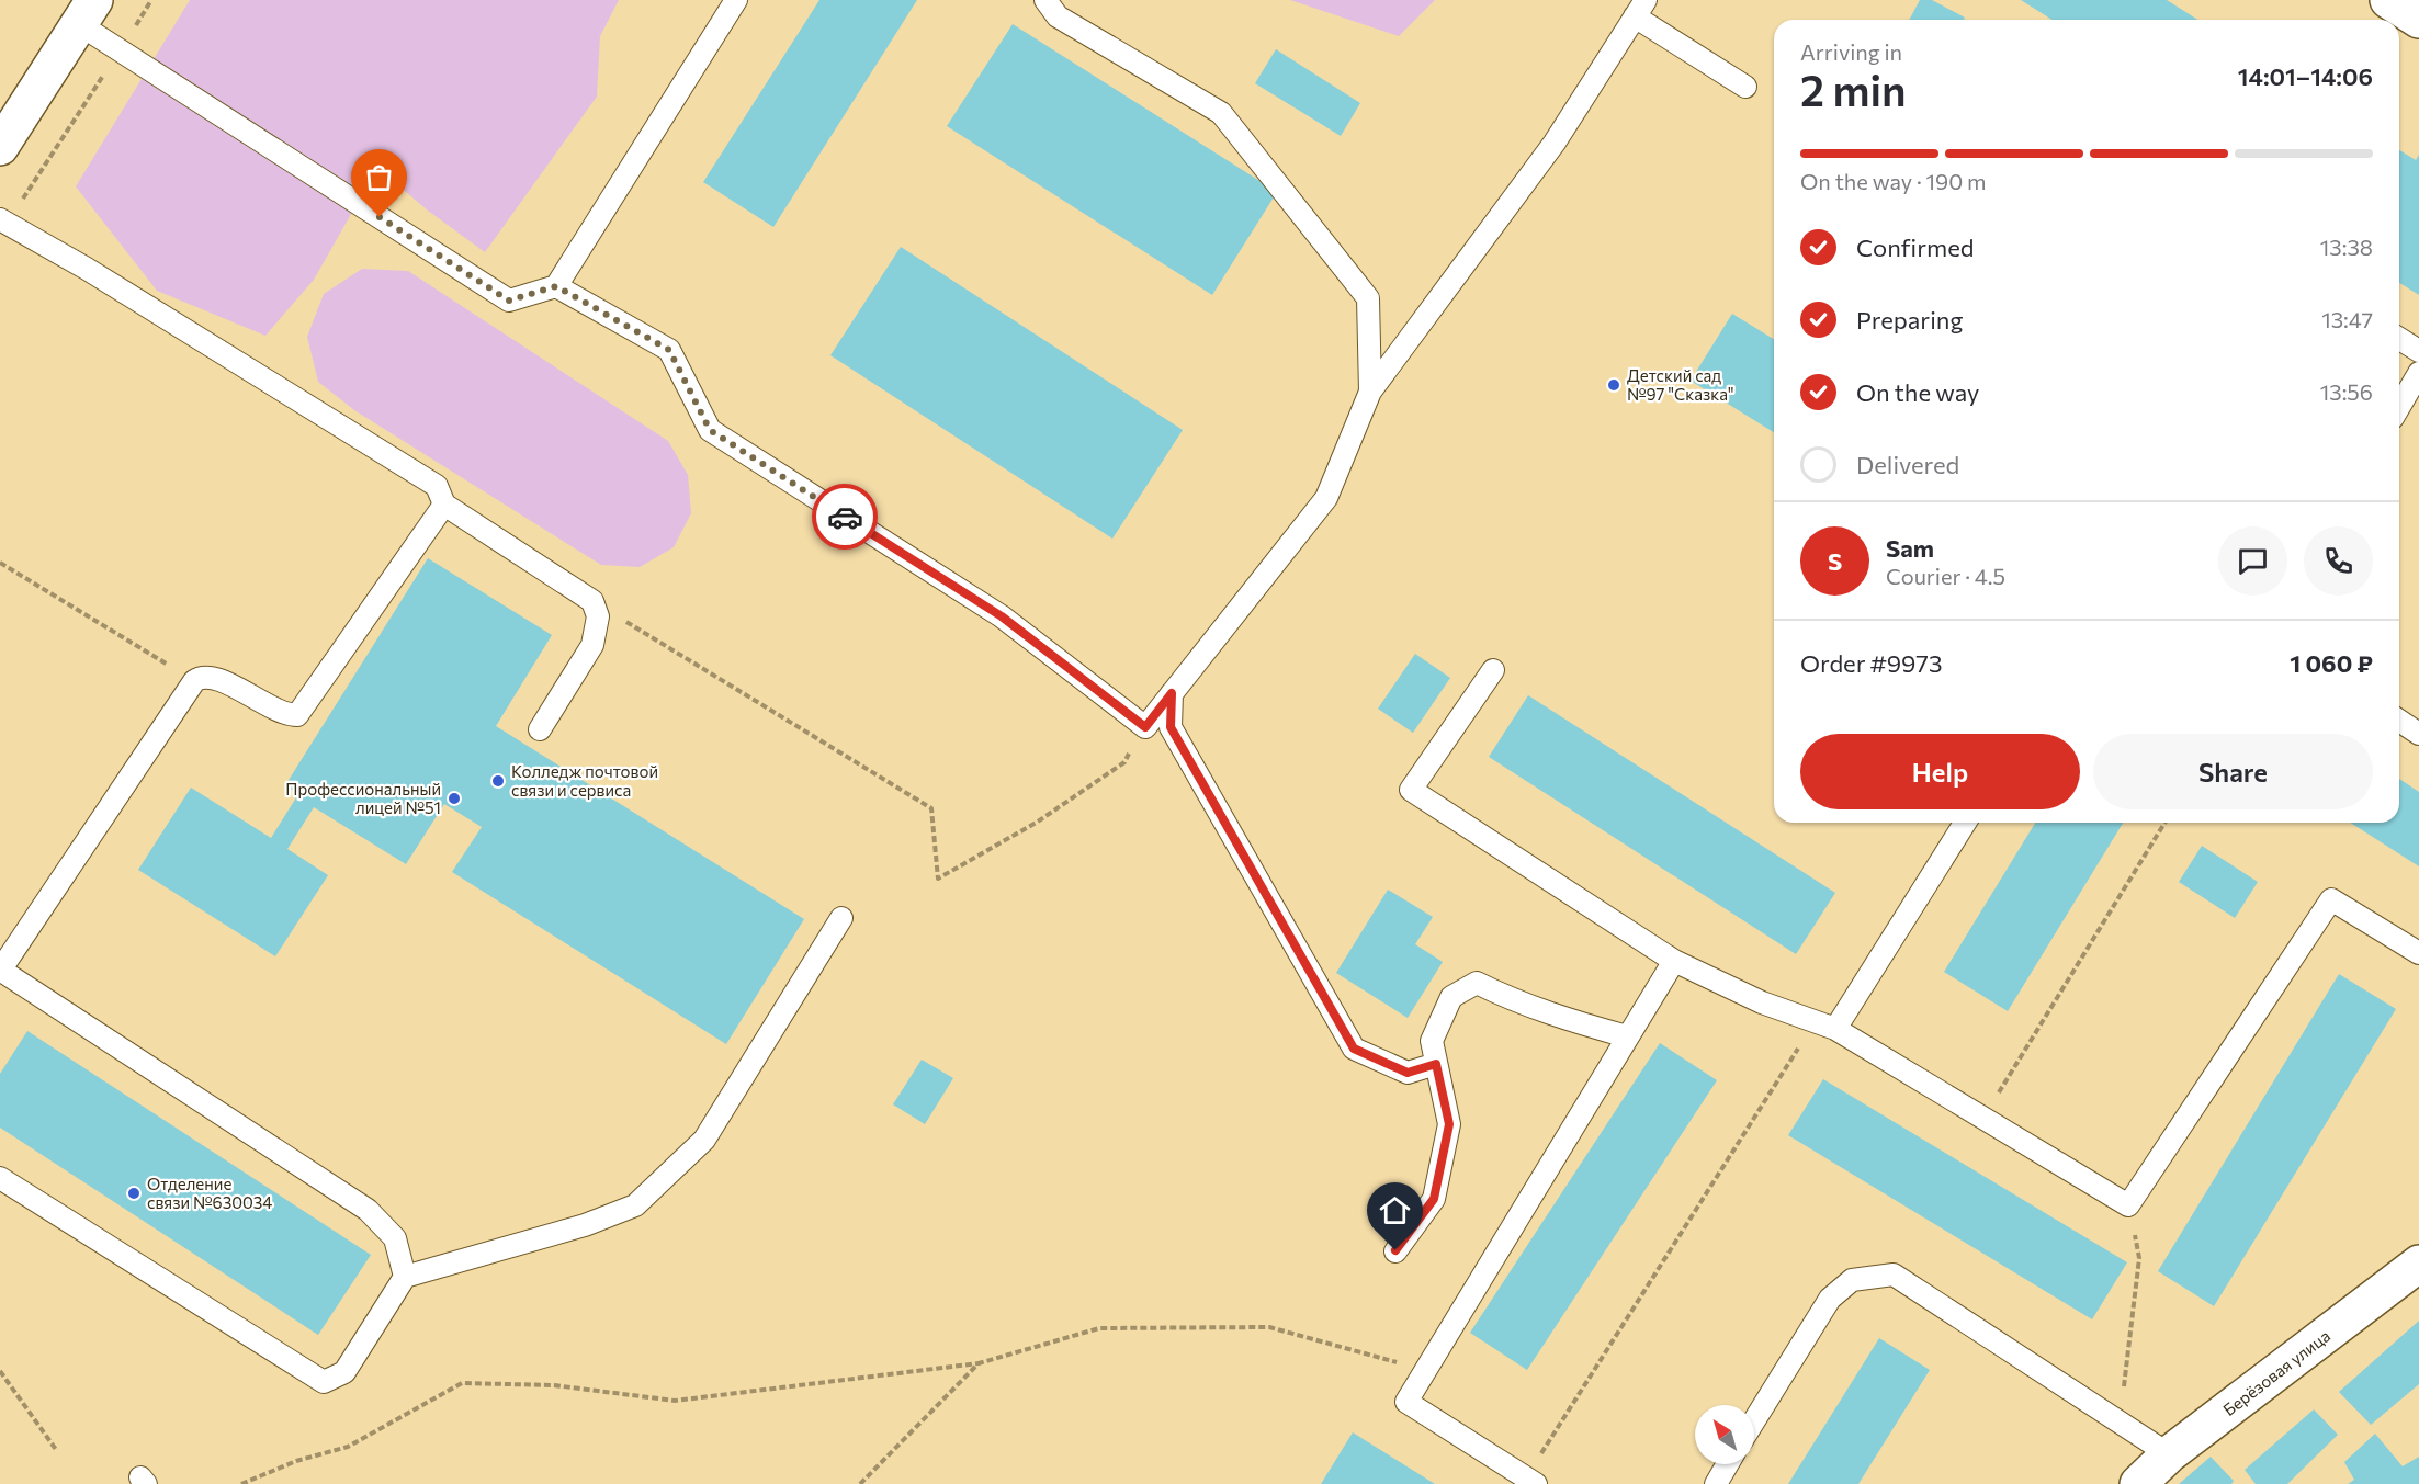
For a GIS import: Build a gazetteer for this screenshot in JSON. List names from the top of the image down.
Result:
{
  "streets": {
    "street": ["Берёзовая улица"]
  },
  "places": [
    "Детский сад №97 \"Сказка\"",
    "Колледж почтовой связи и сервиса",
    "Профессиональный лицей №51",
    "Отделение связи №630034"
  ],
  "north": "top left",
  "page": {
    "heading": ["2 min", "Arriving in", "14:01–14:06"],
    "panel": [
      "Sam",
      "Courier · 4.5",
      "Order #9973",
      "1 060 ₽"
    ],
    "bar": "On the way · 190 m",
    "list": [
      ["Confirmed", "13:38"],
      ["Preparing", "13:47"],
      ["On the way", "13:56"],
      "Delivered"
    ],
    "round": "S",
    "buttons": ["Help", "Share"]
  }
}
